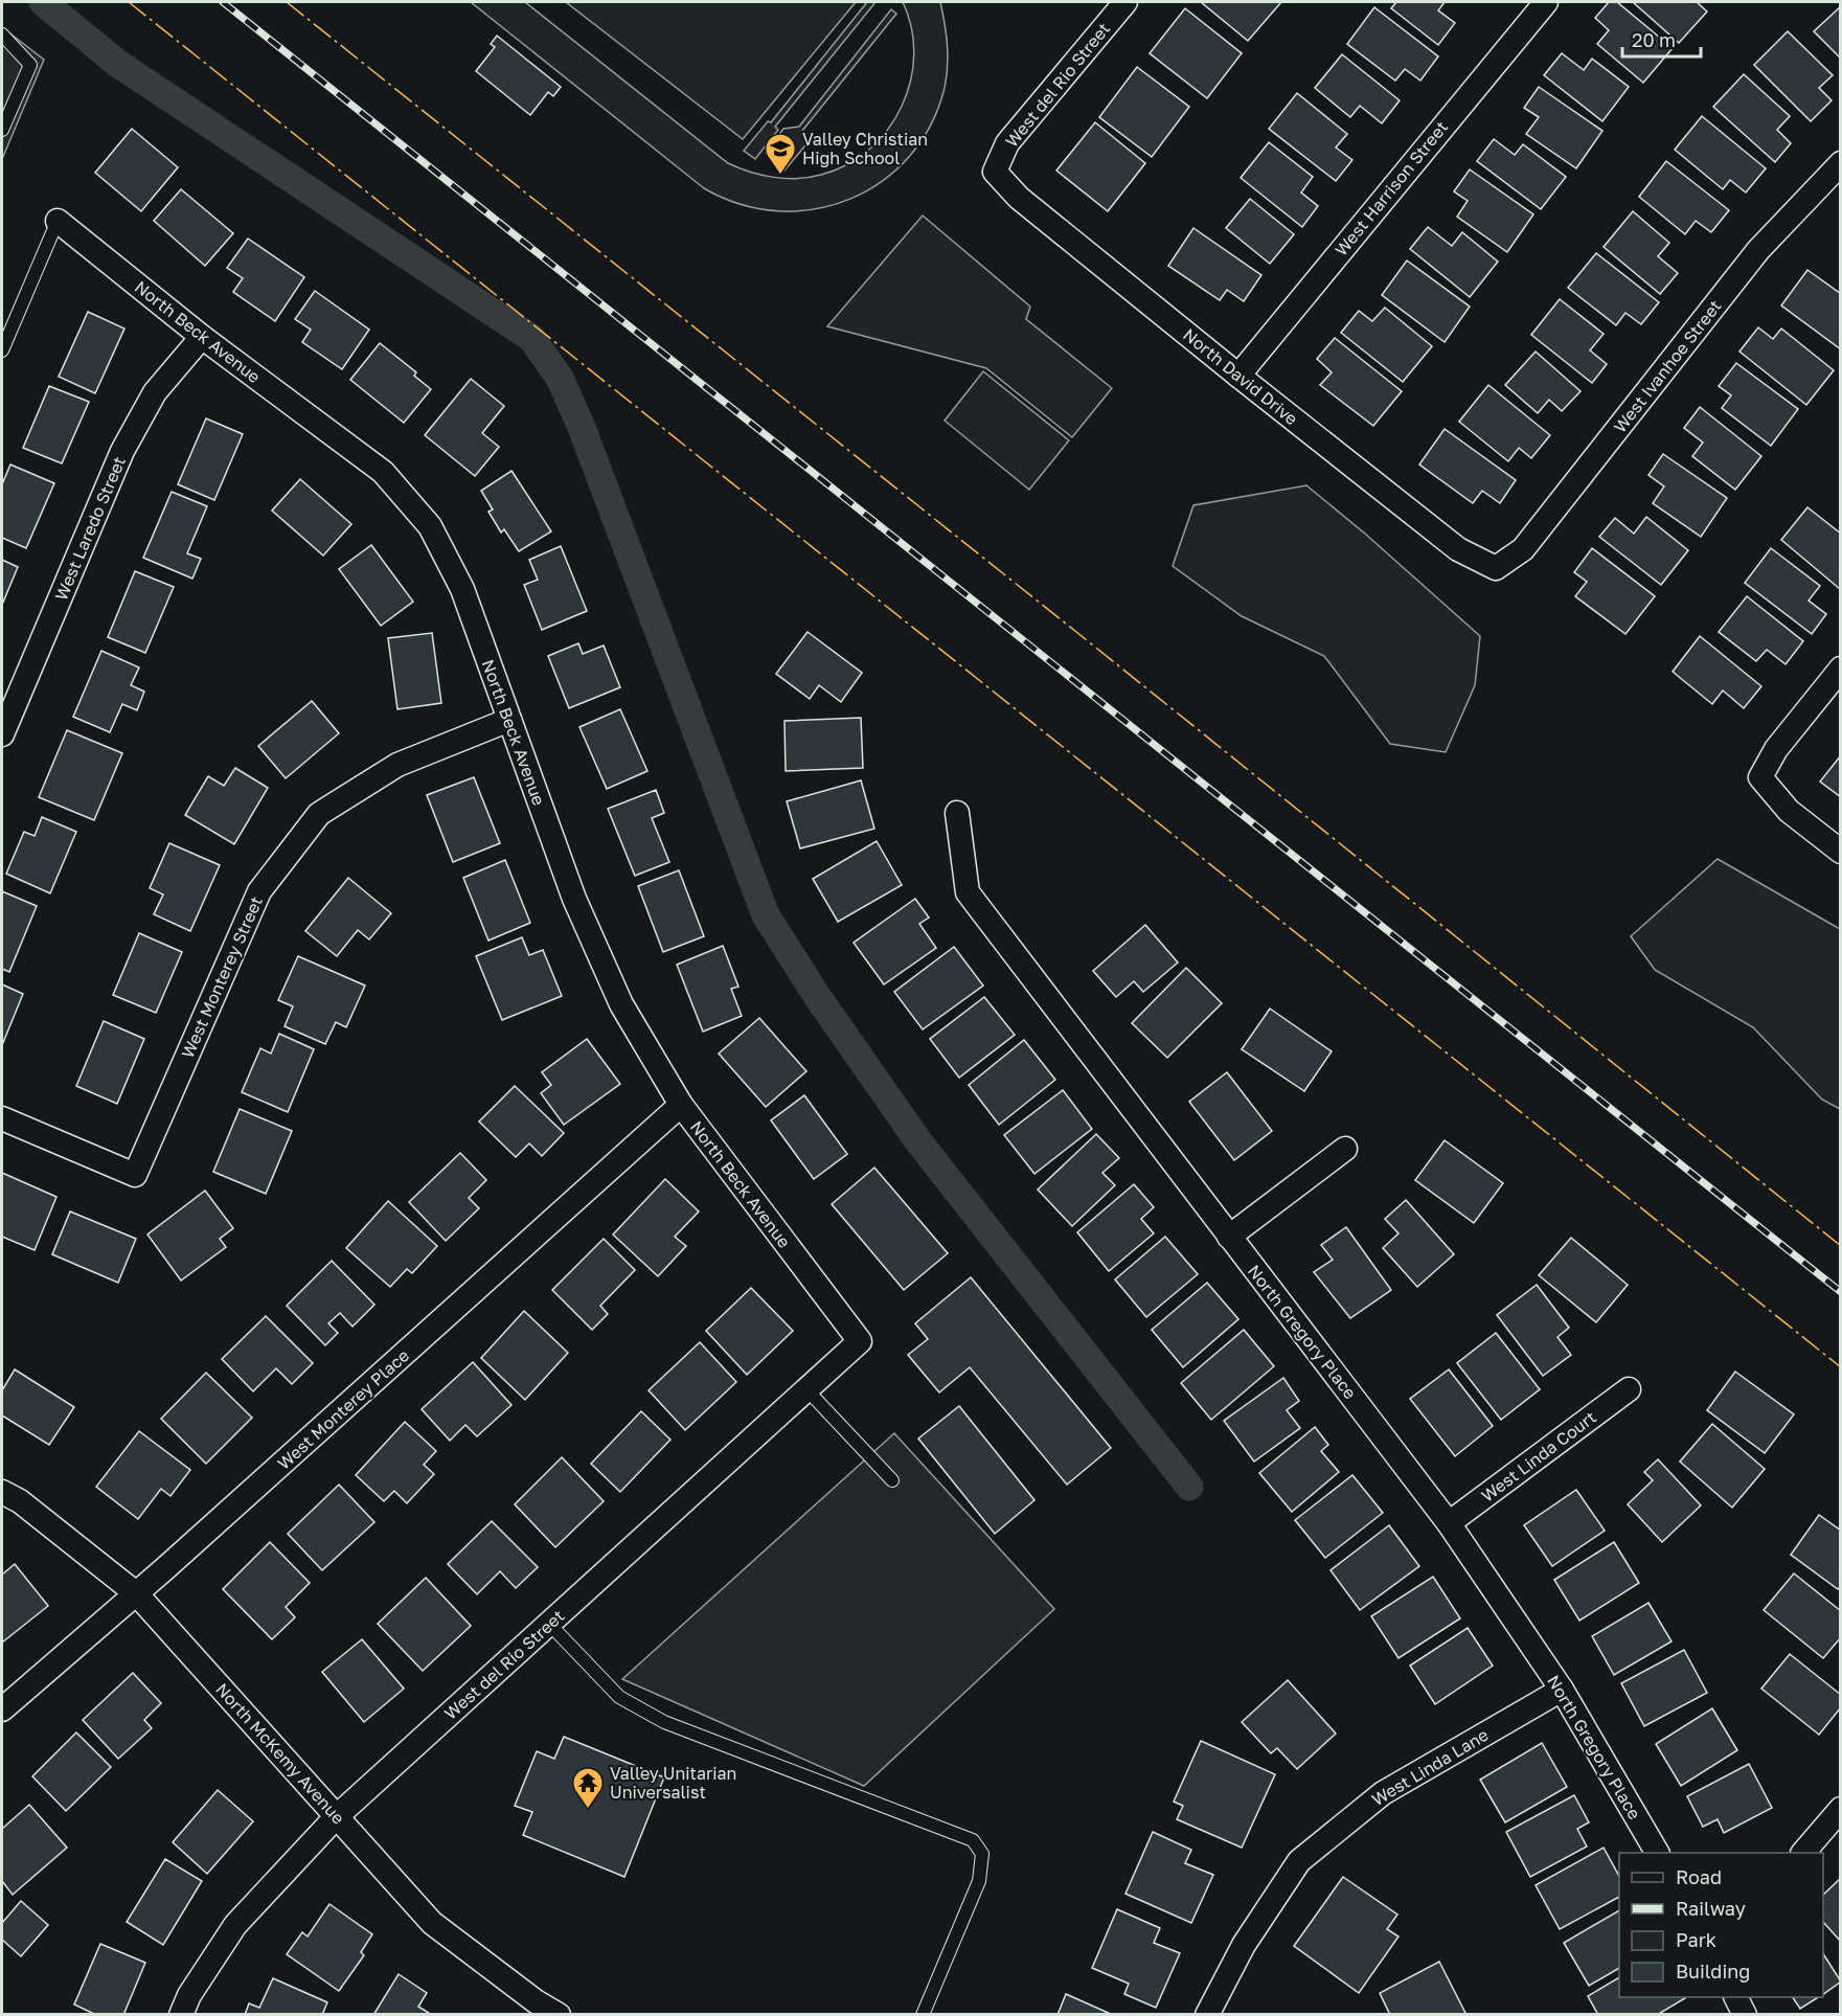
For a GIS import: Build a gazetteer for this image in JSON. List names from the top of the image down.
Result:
{
  "streets": {
    "street": [
      "West del Rio Street",
      "West Harrison Street",
      "North Beck Avenue",
      "West Ivanhoe Street",
      "North David Drive",
      "West Laredo Street",
      "West Monterey Street",
      "North Gregory Place",
      "West Monterey Place",
      "West Linda Court",
      "North McKemy Avenue",
      "West Linda Lane"
    ]
  },
  "crossings": [
    ["West del Rio Street", "North Beck Avenue"],
    ["West del Rio Street", "North David Drive"],
    ["West del Rio Street", "North McKemy Avenue"],
    ["West Harrison Street", "North David Drive"],
    ["North Beck Avenue", "West Laredo Street"],
    ["North Beck Avenue", "West Monterey Street"],
    ["North Beck Avenue", "West Monterey Place"],
    ["West Ivanhoe Street", "North David Drive"],
    ["North Gregory Place", "West Linda Court"],
    ["North Gregory Place", "West Linda Lane"],
    ["West Monterey Place", "North McKemy Avenue"]
  ],
  "places": {
    "school or university": ["Valley Christian High School"],
    "temple": ["Valley Unitarian Universalist"]
  },
  "legend": [
    "Road",
    "Railway",
    "Park",
    "Building"
  ],
  "scale_bar": "20 m"
}
